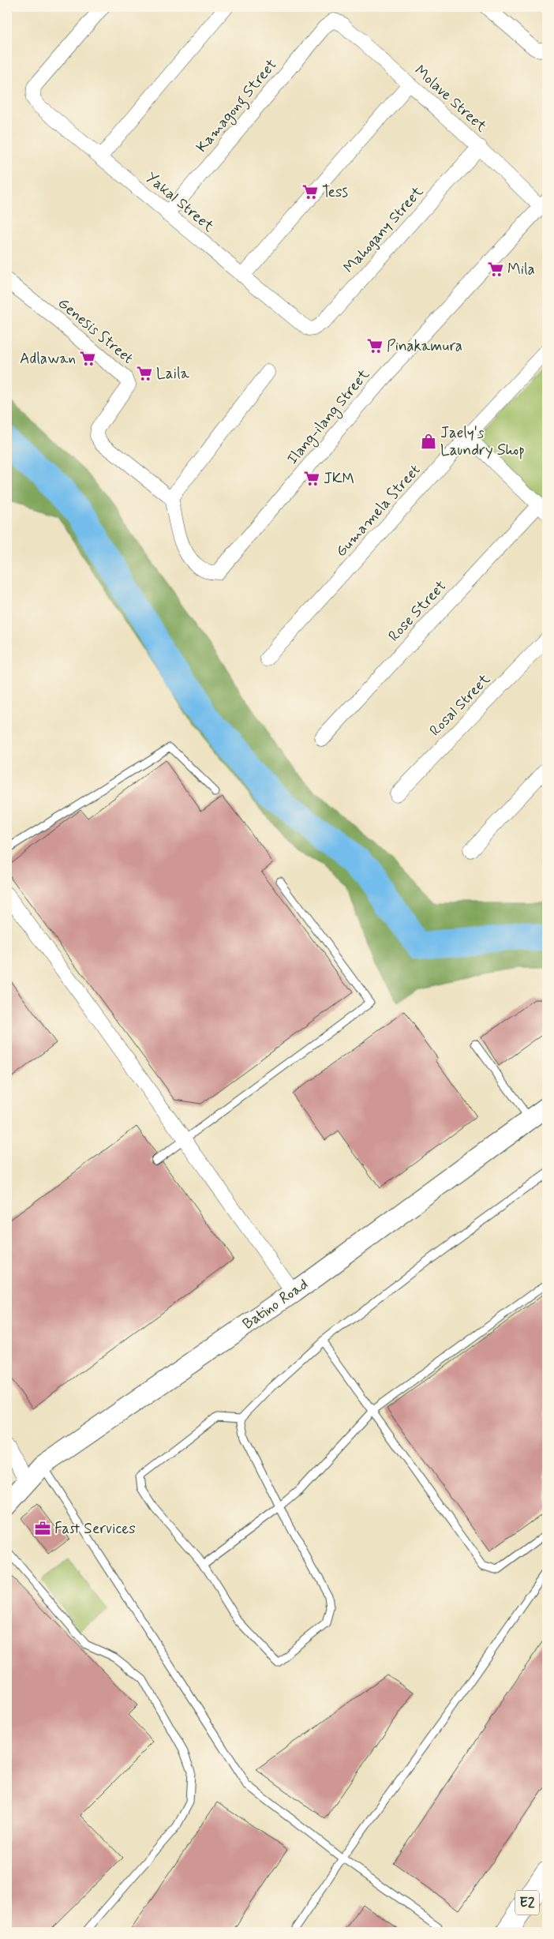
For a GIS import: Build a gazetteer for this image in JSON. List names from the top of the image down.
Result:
{
  "streets": {
    "highway": ["E2"],
    "main road": ["Batino Road"],
    "street": [
      "Molave Street",
      "Kamagong Street",
      "Yakal Street",
      "Mahogany Street",
      "Genesis Street",
      "Ilang-ilang Street",
      "Gumamela Street",
      "Rose Street",
      "Rosal Street"
    ]
  },
  "crossings": [
    ["Molave Street", "Kamagong Street"],
    ["Molave Street", "Mahogany Street"],
    ["Molave Street", "Ilang-ilang Street"],
    ["Kamagong Street", "Yakal Street"],
    ["Yakal Street", "Mahogany Street"],
    ["Genesis Street", "Ilang-ilang Street"]
  ],
  "places": {
    "supermarket": [
      "Tess",
      "Mila",
      "Pinakamura",
      "Adlawan",
      "Laila",
      "JKM"
    ],
    "shop": ["Jaely's Laundry Shop"],
    "office": ["Fast Services"]
  }
}
